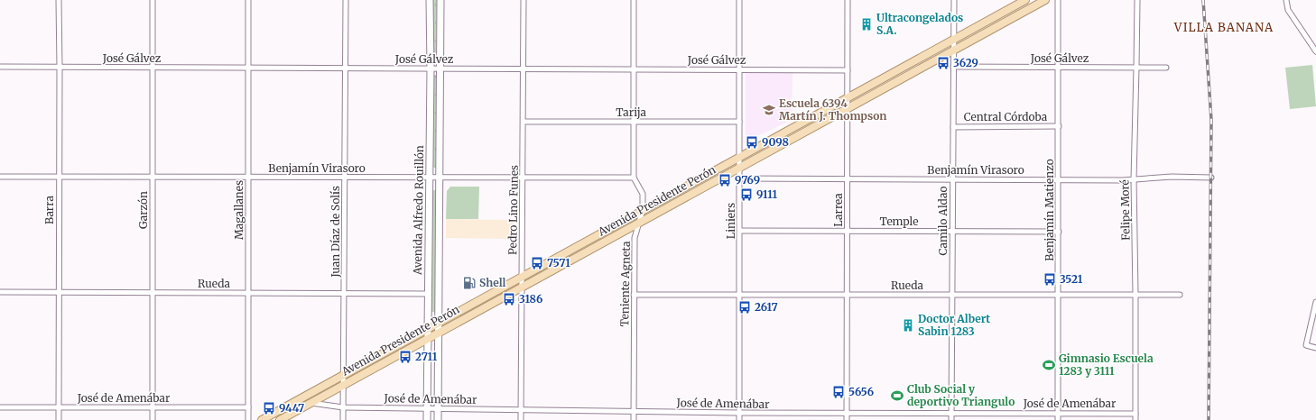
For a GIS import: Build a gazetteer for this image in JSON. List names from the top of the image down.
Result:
{
  "streets": {
    "main road": ["Avenida Presidente Perón"],
    "street": [
      "José Gálvez",
      "Tarija",
      "Central Córdoba",
      "Benjamín Virasoro",
      "Barra",
      "Garzón",
      "Magallanes",
      "Avenida Alfredo Rouillón",
      "Pedro Lino Funes",
      "Larrea",
      "Benjamín Matienzo",
      "Felipe Moré",
      "Liniers",
      "Camilo Aldao",
      "Temple",
      "Juan Díaz de Solís",
      "Rueda",
      "Teniente Agneta",
      "José de Amenábar"
    ]
  },
  "crossings": [
    ["José Gálvez", "Barra"],
    ["José Gálvez", "Garzón"],
    ["José Gálvez", "Magallanes"],
    ["José Gálvez", "Avenida Alfredo Rouillón"],
    ["José Gálvez", "Pedro Lino Funes"],
    ["José Gálvez", "Larrea"],
    ["José Gálvez", "Benjamín Matienzo"],
    ["José Gálvez", "Felipe Moré"],
    ["José Gálvez", "Liniers"],
    ["José Gálvez", "Camilo Aldao"],
    ["José Gálvez", "Juan Díaz de Solís"],
    ["Tarija", "Pedro Lino Funes"],
    ["Tarija", "Liniers"],
    ["Central Córdoba", "Benjamín Matienzo"],
    ["Central Córdoba", "Camilo Aldao"],
    ["Benjamín Virasoro", "Barra"],
    ["Benjamín Virasoro", "Garzón"],
    ["Benjamín Virasoro", "Magallanes"],
    ["Benjamín Virasoro", "Avenida Alfredo Rouillón"],
    ["Benjamín Virasoro", "Pedro Lino Funes"],
    ["Benjamín Virasoro", "Larrea"],
    ["Benjamín Virasoro", "Benjamín Matienzo"],
    ["Benjamín Virasoro", "Felipe Moré"],
    ["Benjamín Virasoro", "Liniers"],
    ["Benjamín Virasoro", "Camilo Aldao"],
    ["Benjamín Virasoro", "Juan Díaz de Solís"],
    ["Benjamín Virasoro", "Teniente Agneta"],
    ["Avenida Presidente Perón", "Avenida Alfredo Rouillón"],
    ["Avenida Presidente Perón", "Pedro Lino Funes"],
    ["Avenida Presidente Perón", "Larrea"],
    ["Avenida Presidente Perón", "Liniers"],
    ["Avenida Presidente Perón", "Camilo Aldao"],
    ["Avenida Presidente Perón", "Juan Díaz de Solís"],
    ["Avenida Presidente Perón", "Teniente Agneta"],
    ["Avenida Presidente Perón", "José de Amenábar"],
    ["Barra", "Rueda"],
    ["Barra", "José de Amenábar"],
    ["Garzón", "Rueda"],
    ["Garzón", "José de Amenábar"],
    ["Magallanes", "Rueda"],
    ["Magallanes", "José de Amenábar"],
    ["Avenida Alfredo Rouillón", "Rueda"],
    ["Avenida Alfredo Rouillón", "José de Amenábar"],
    ["Pedro Lino Funes", "José de Amenábar"],
    ["Larrea", "Temple"],
    ["Larrea", "Rueda"],
    ["Larrea", "José de Amenábar"],
    ["Benjamín Matienzo", "Temple"],
    ["Benjamín Matienzo", "Rueda"],
    ["Benjamín Matienzo", "José de Amenábar"],
    ["Felipe Moré", "Rueda"],
    ["Felipe Moré", "José de Amenábar"],
    ["Liniers", "Temple"],
    ["Liniers", "Rueda"],
    ["Liniers", "José de Amenábar"],
    ["Camilo Aldao", "Temple"],
    ["Camilo Aldao", "Rueda"],
    ["Camilo Aldao", "José de Amenábar"],
    ["Juan Díaz de Solís", "Rueda"],
    ["Juan Díaz de Solís", "José de Amenábar"],
    ["Rueda", "Teniente Agneta"],
    ["Teniente Agneta", "José de Amenábar"]
  ],
  "districts": ["VILLA BANANA"],
  "places": {
    "building": ["Ultracongelados S.A.", "Doctor Albert Sabin 1283"],
    "bus stop": [
      "3629",
      "9098",
      "9769",
      "9111",
      "7571",
      "3521",
      "3186",
      "2617",
      "2711",
      "5656",
      "9447"
    ],
    "school or university": ["Escuela 6394 Martín J. Thompson"],
    "fuel station": ["Shell"],
    "sports": ["Gimnasio Escuela 1283 y 3111", "Club Social y deportivo Triangulo"]
  }
}
